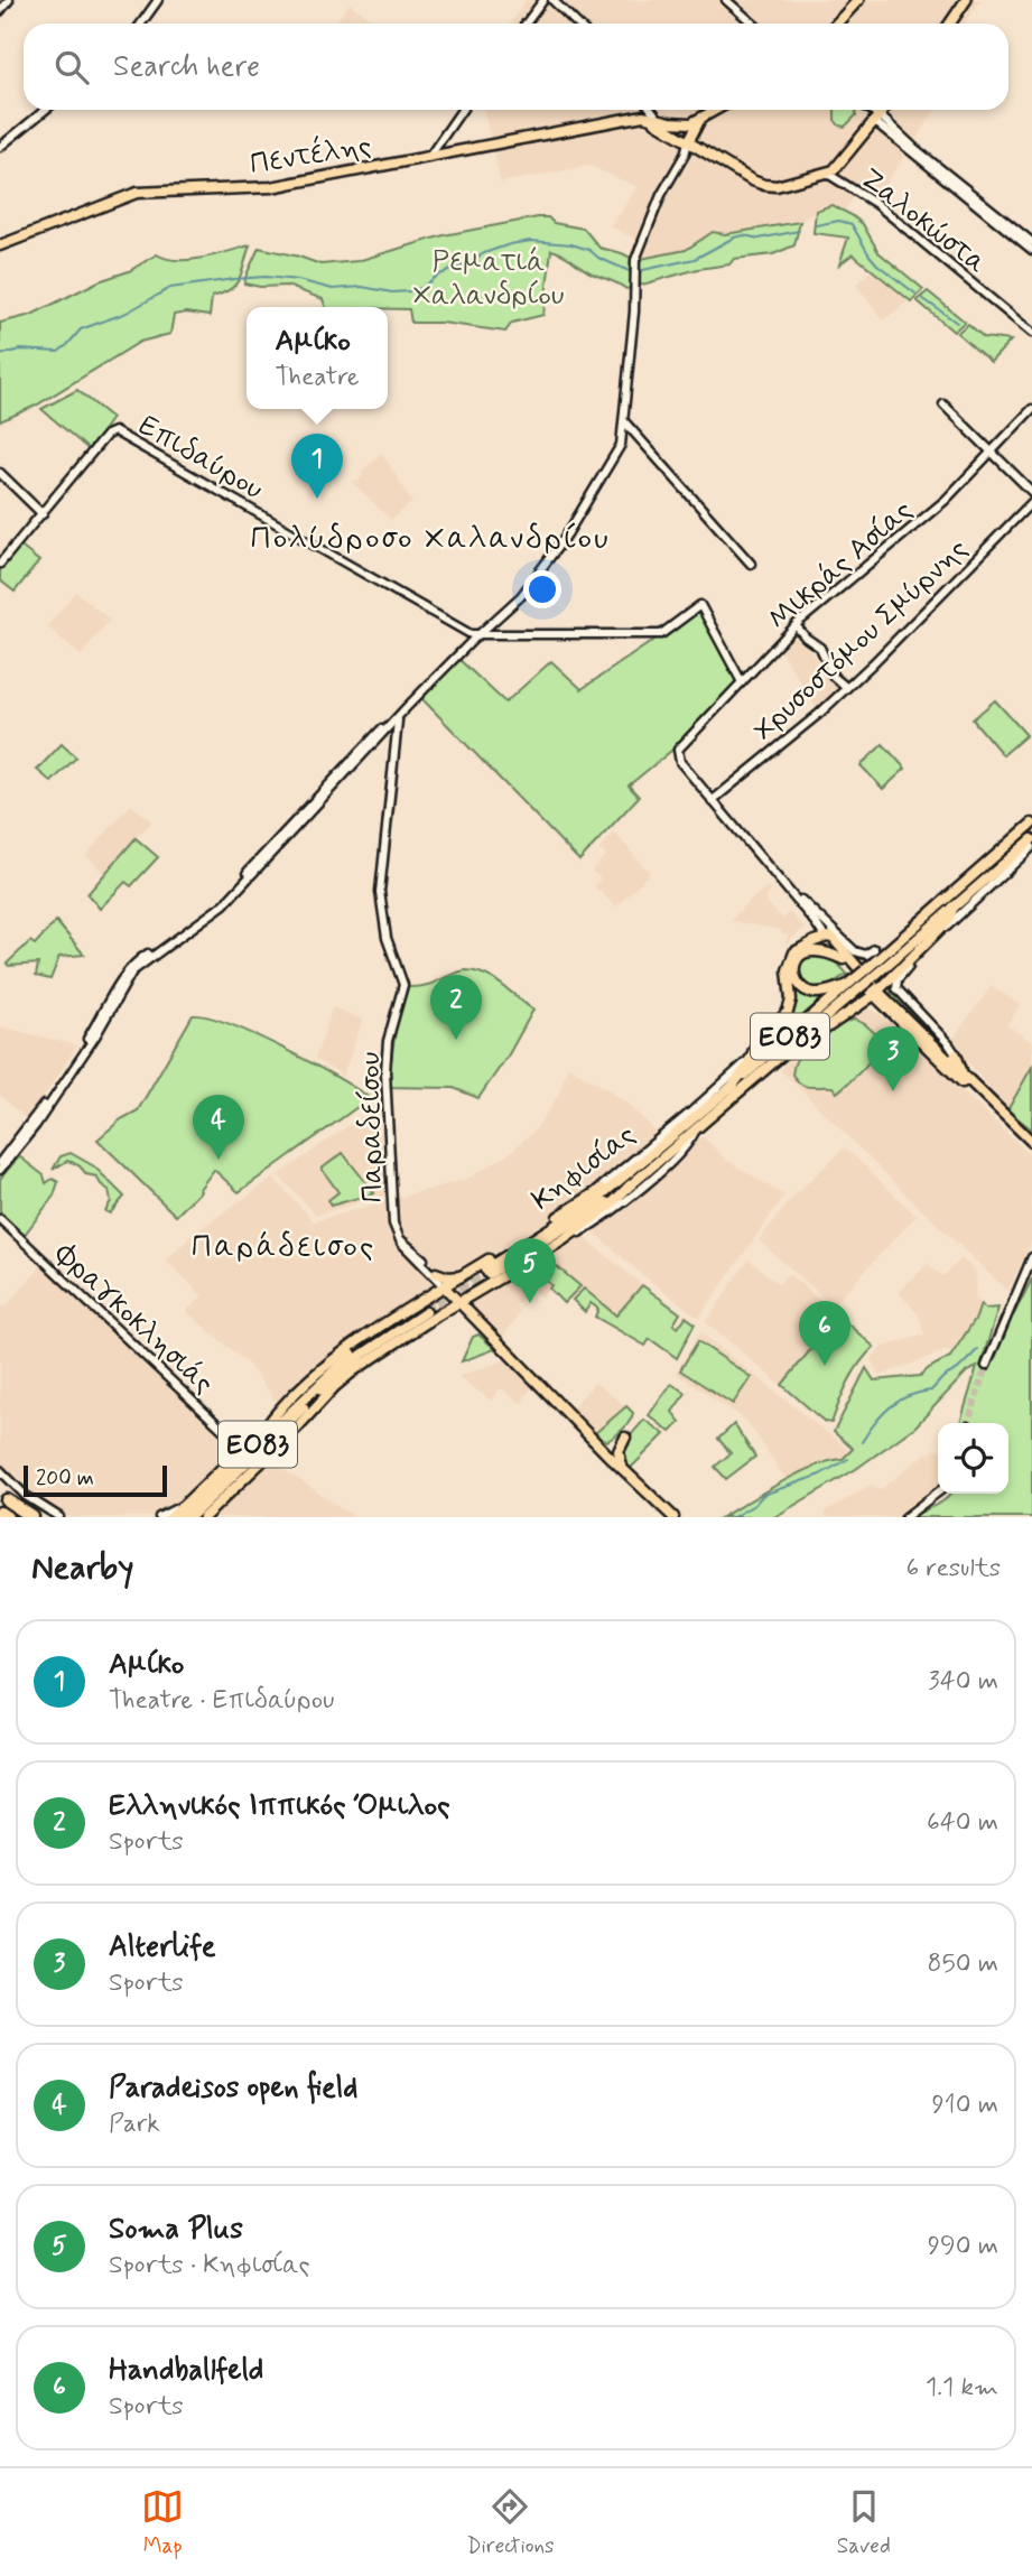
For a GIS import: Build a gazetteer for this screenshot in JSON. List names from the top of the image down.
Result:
{
  "streets": {
    "main road": ["Πεντέλης", "ΕΟ83", "Κηφισίας"],
    "street": [
      "Ζαλοκώστα",
      "Επιδαύρου",
      "Μικράς Ασίας",
      "Χρυσοστόμου Σμύρνης",
      "Παραδείσου",
      "Φραγκοκλησιάς"
    ]
  },
  "crossings": [
    ["Επιδαύρου", "Μικράς Ασίας"],
    ["Μικράς Ασίας", "Χρυσοστόμου Σμύρνης"],
    ["Παραδείσου", "Κηφισίας"]
  ],
  "districts": ["Πολύδροσο Χαλανδρίου", "Παράδεισος"],
  "parks": ["Ρεματιά Χαλανδρίου"],
  "scale_bar": "200 m",
  "page": {
    "search": "Search here",
    "popup": ["Αμίκο", "Theatre"],
    "pins": [
      "1",
      "2",
      "3",
      "4",
      "5",
      "6"
    ],
    "scale": "200 m",
    "heading": ["Nearby", "6 results"],
    "list": [
      {
        "mark": "1",
        "name": "Αμίκο",
        "note": "Theatre · Επιδαύρου",
        "value": "340 m"
      },
      {
        "mark": "2",
        "name": "Ελληνικός Ιππικός Όμιλος",
        "note": "Sports",
        "value": "640 m"
      },
      {
        "mark": "3",
        "name": "Alterlife",
        "note": "Sports",
        "value": "850 m"
      },
      {
        "mark": "4",
        "name": "Paradeisos open field",
        "note": "Park",
        "value": "910 m"
      },
      {
        "mark": "5",
        "name": "Soma Plus",
        "note": "Sports · Κηφισίας",
        "value": "990 m"
      },
      {
        "mark": "6",
        "name": "Handballfeld",
        "note": "Sports",
        "value": "1.1 km"
      }
    ],
    "nav": ["Map", "Directions", "Saved"]
  }
}
